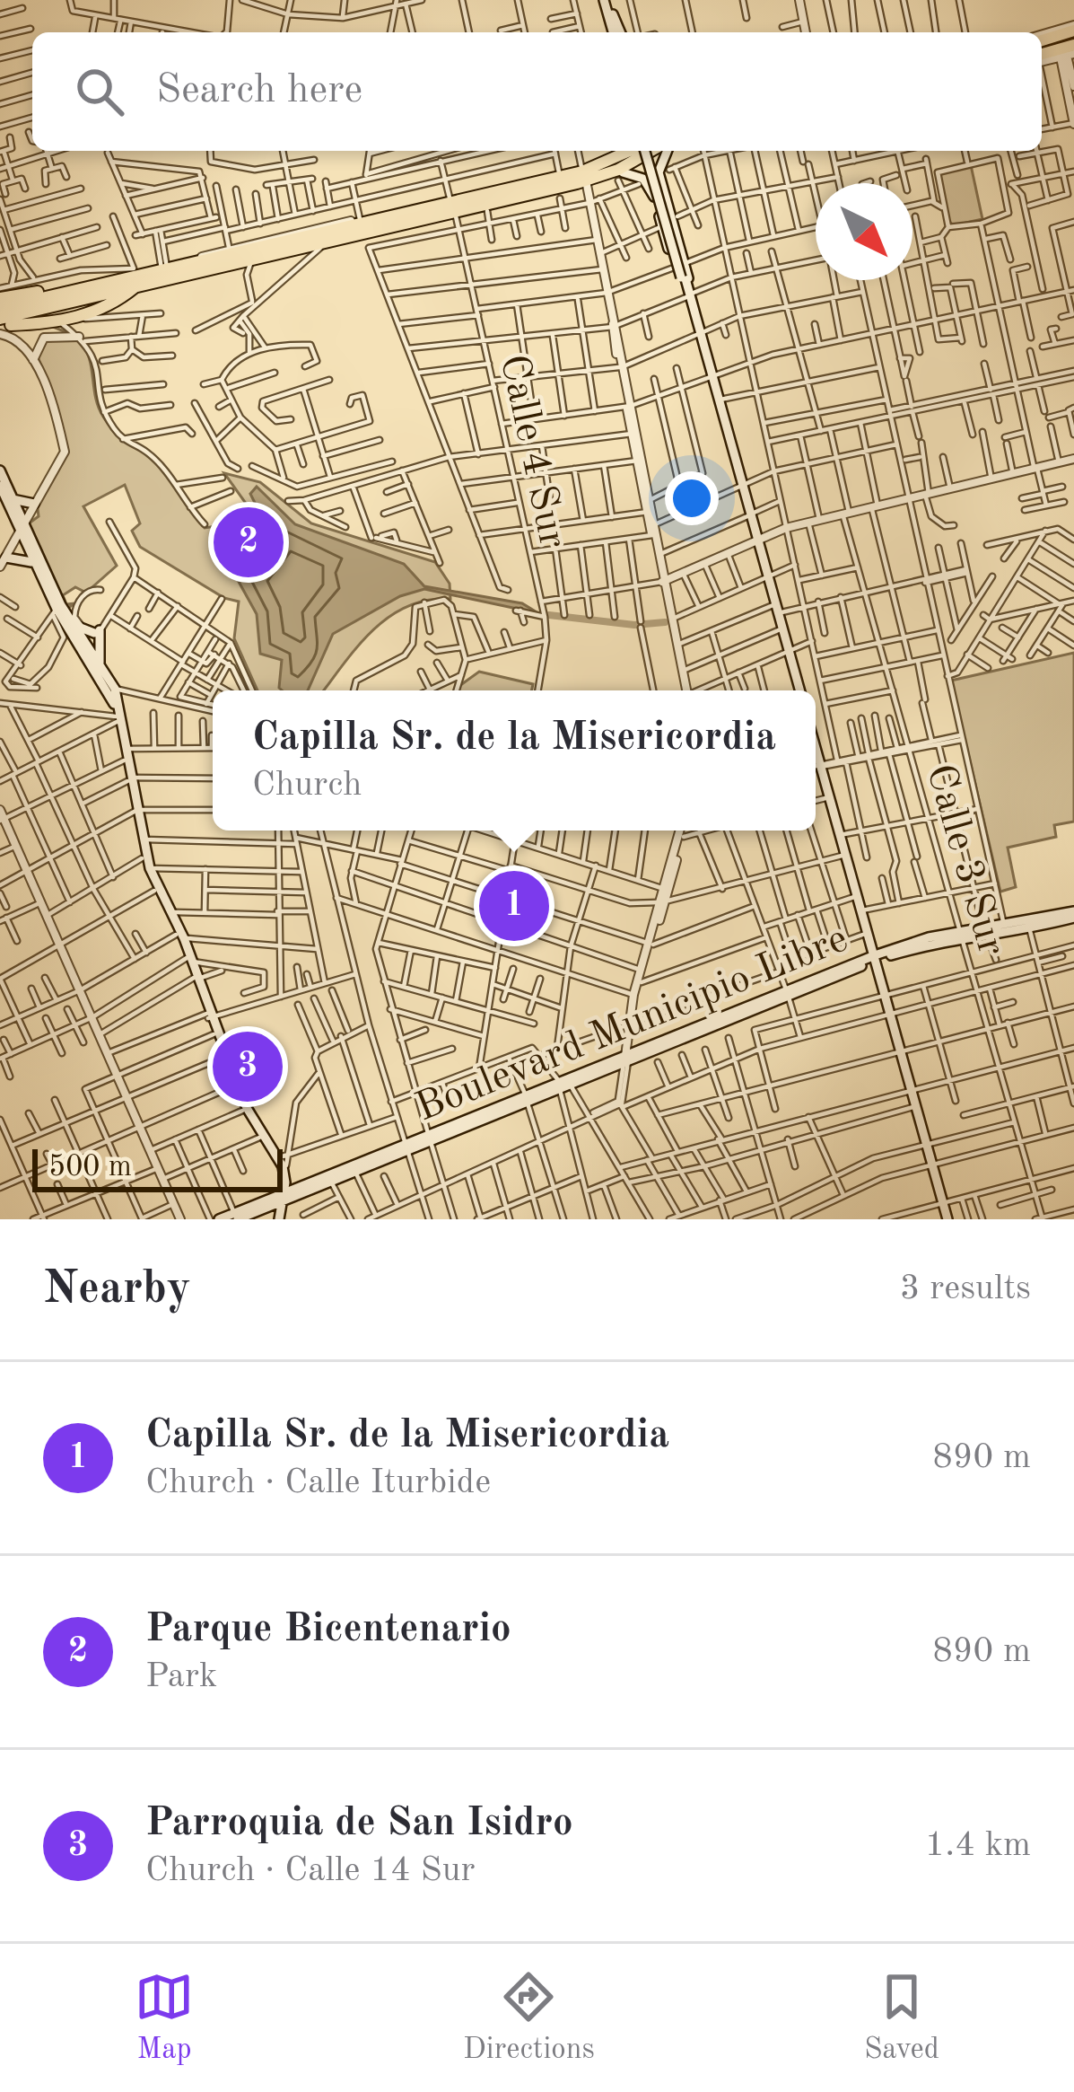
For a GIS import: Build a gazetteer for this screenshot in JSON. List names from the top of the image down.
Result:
{
  "streets": {
    "main road": ["Boulevard Municipio Libre"],
    "street": ["Calle 4 Sur", "Calle 3 Sur"]
  },
  "crossings": [
    ["Calle 3 Sur", "Boulevard Municipio Libre"]
  ],
  "scale_bar": "500 m",
  "north": "bottom right",
  "page": {
    "search": "Search here",
    "pins": ["2", "1", "3"],
    "popup": ["Capilla Sr. de la Misericordia", "Church"],
    "scale": "500 m",
    "heading": ["Nearby", "3 results"],
    "list": [
      {
        "mark": "1",
        "name": "Capilla Sr. de la Misericordia",
        "note": "Church · Calle Iturbide",
        "value": "890 m"
      },
      {
        "mark": "2",
        "name": "Parque Bicentenario",
        "note": "Park",
        "value": "890 m"
      },
      {
        "mark": "3",
        "name": "Parroquia de San Isidro",
        "note": "Church · Calle 14 Sur",
        "value": "1.4 km"
      }
    ],
    "nav": ["Map", "Directions", "Saved"]
  }
}
